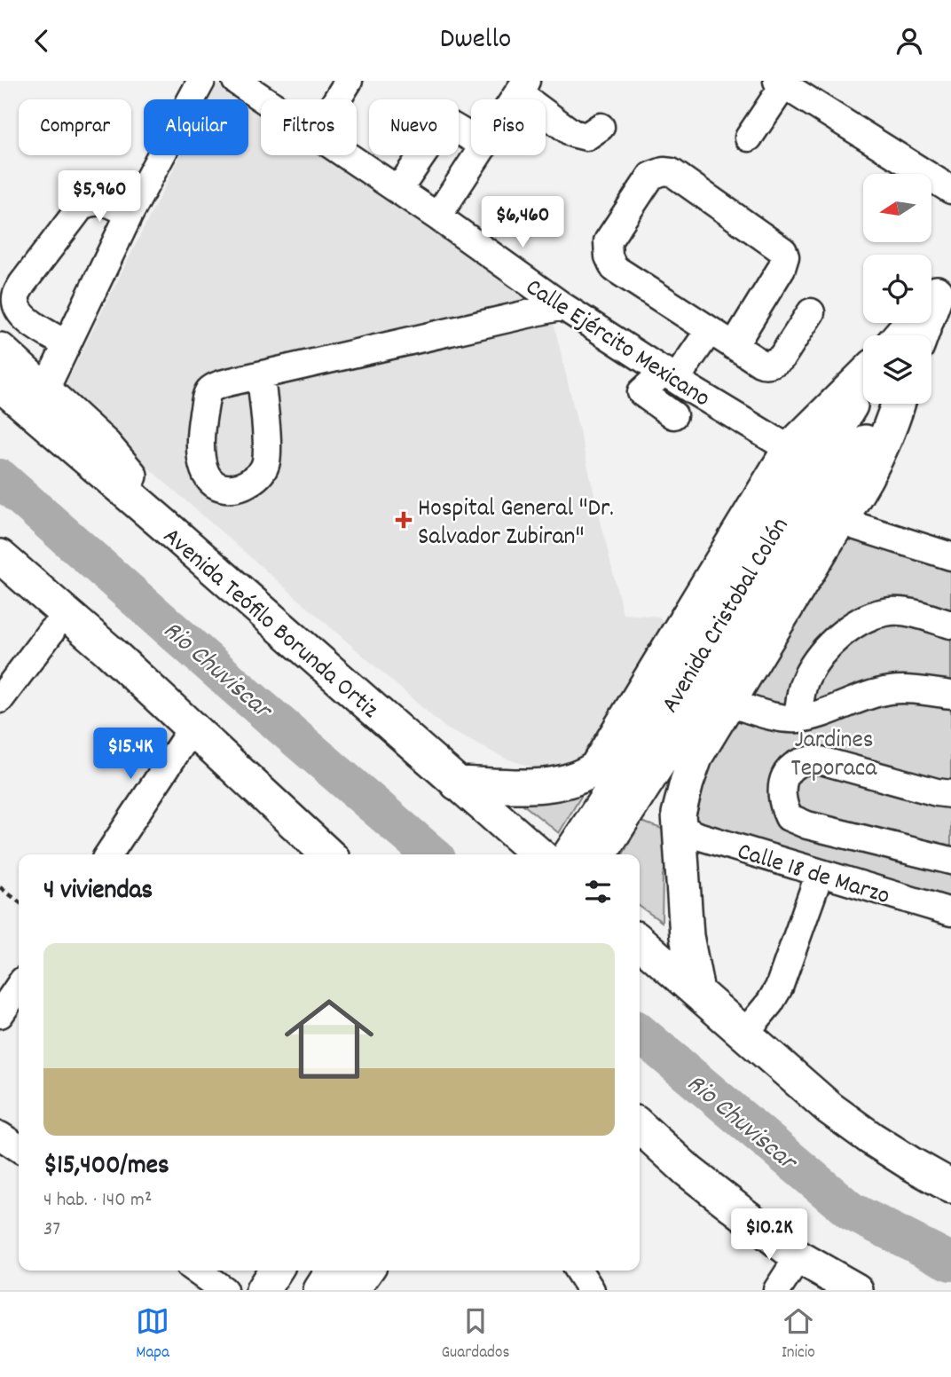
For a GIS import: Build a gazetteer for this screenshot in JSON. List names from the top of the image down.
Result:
{
  "streets": {
    "main road": ["Avenida Cristobal Colón", "Avenida Teófilo Borunda Ortiz"],
    "street": ["Calle Ejército Mexicano", "Calle 18 de Marzo"]
  },
  "water": ["Rio Chuviscar"],
  "parks": ["Jardines Teporaca"],
  "places": {
    "health": ["Hospital General \"Dr. Salvador Zubiran\""]
  },
  "north": "left",
  "page": {
    "header": "Dwello",
    "chip": [
      "Comprar",
      "Alquilar",
      "Filtros",
      "Nuevo",
      "Piso"
    ],
    "price": [
      "$5,960",
      "$6,460",
      "$15.4K",
      "$10.2K"
    ],
    "heading": "4 viviendas",
    "list": [
      {
        "name": "$15,400/mes",
        "note": "4 hab. · 140 m² · 37"
      }
    ],
    "tabs": ["Mapa", "Guardados", "Inicio"]
  }
}
